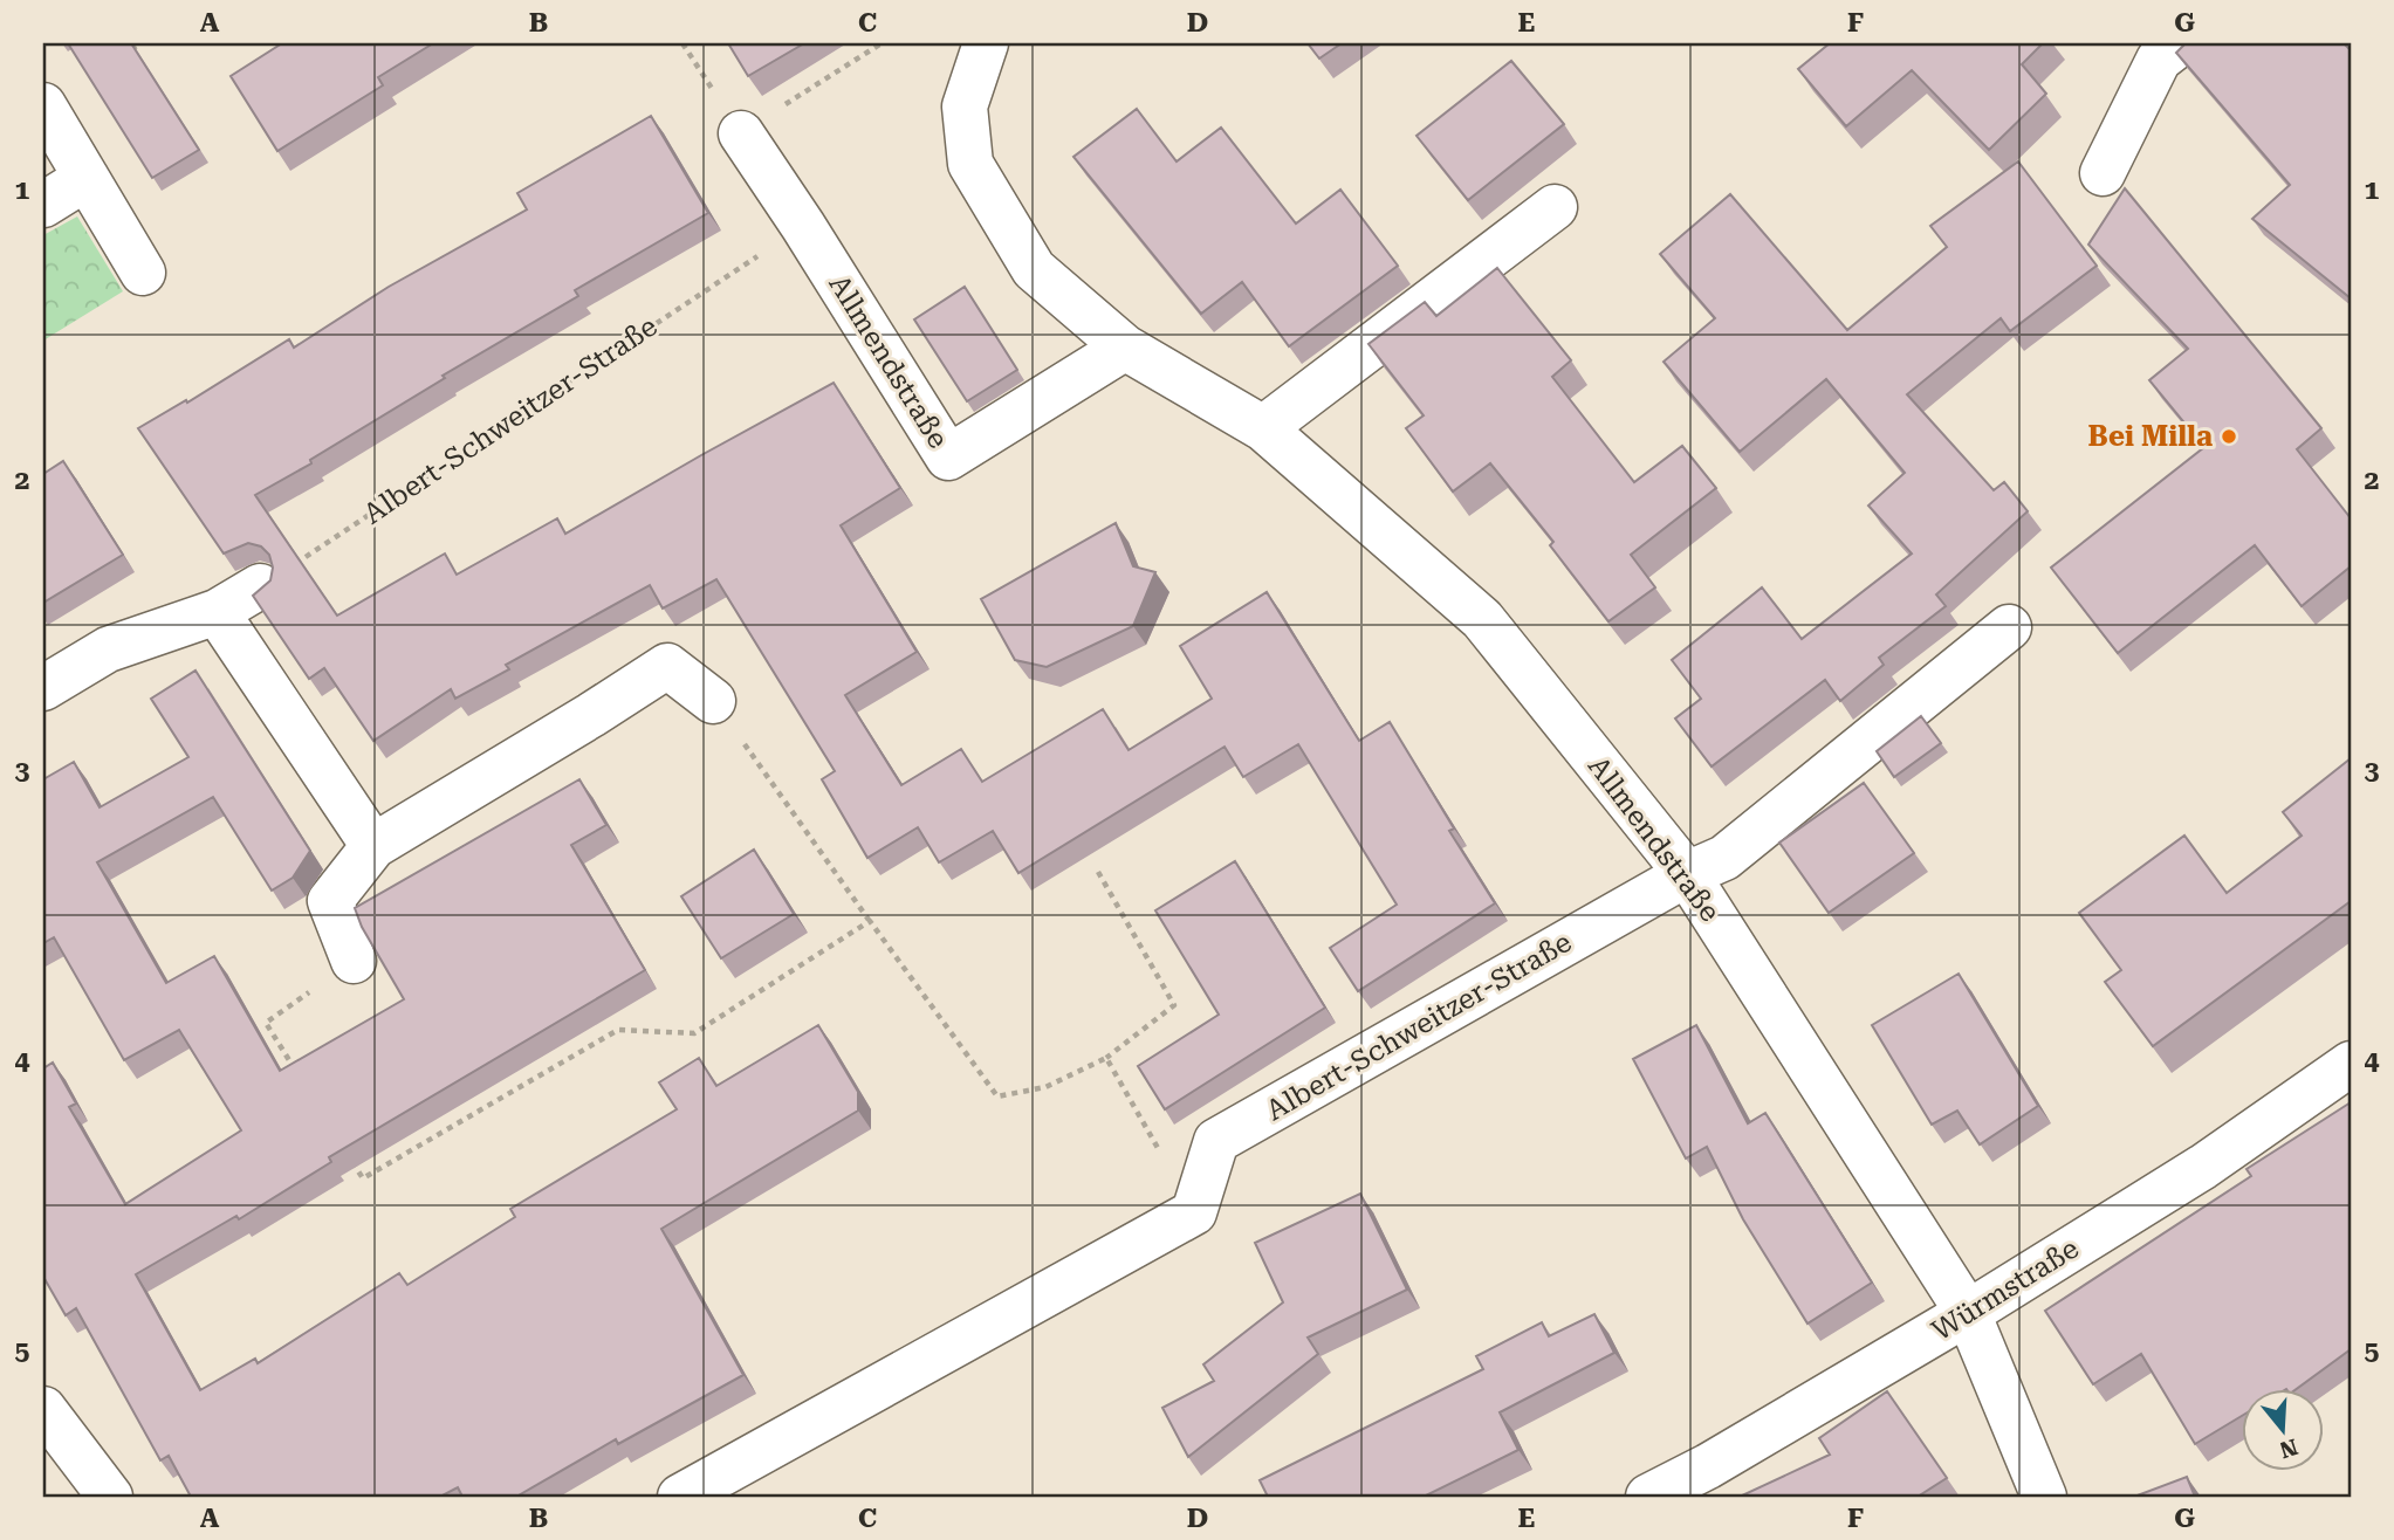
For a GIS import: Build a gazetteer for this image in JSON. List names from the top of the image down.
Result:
{
  "streets": {
    "street": ["Allmendstraße", "Albert-Schweitzer-Straße", "Würmstraße"]
  },
  "crossings": [
    ["Allmendstraße", "Albert-Schweitzer-Straße"],
    ["Allmendstraße", "Würmstraße"]
  ],
  "places": ["Bei Milla"],
  "north": "bottom",
  "grid": {
    "columns": [
      "A",
      "B",
      "C",
      "D",
      "E",
      "F",
      "G"
    ],
    "rows": [
      "1",
      "2",
      "3",
      "4",
      "5"
    ]
  }
}
